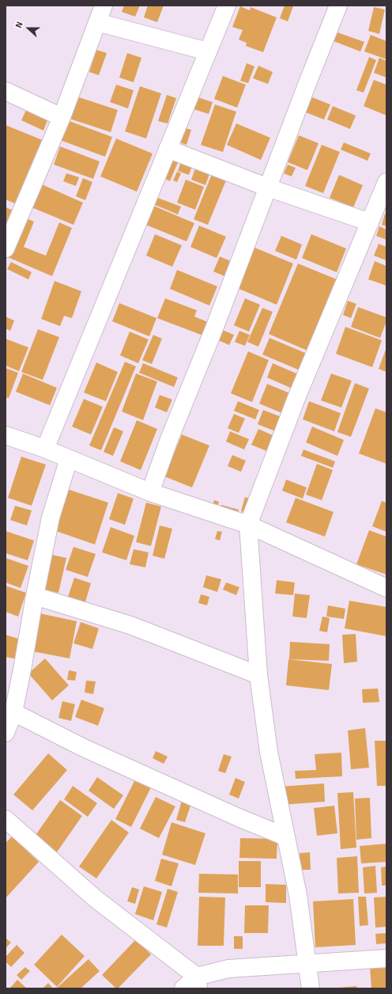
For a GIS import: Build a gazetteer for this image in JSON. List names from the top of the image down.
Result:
{
  "north": "left"
}
